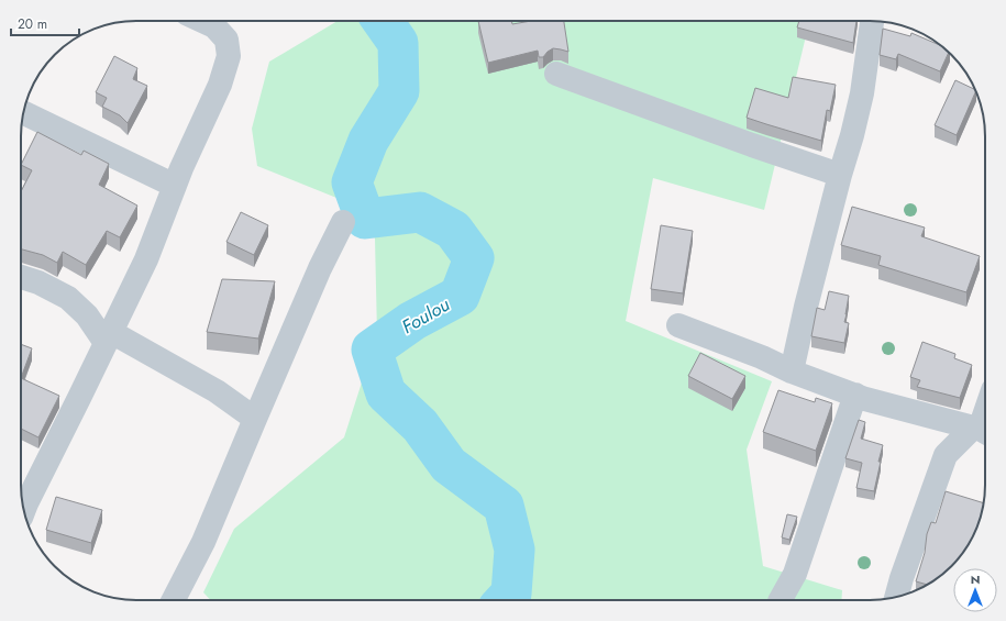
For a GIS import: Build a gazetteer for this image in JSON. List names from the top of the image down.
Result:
{
  "water": ["Foulou"],
  "scale_bar": "20 m",
  "north": "top"
}
